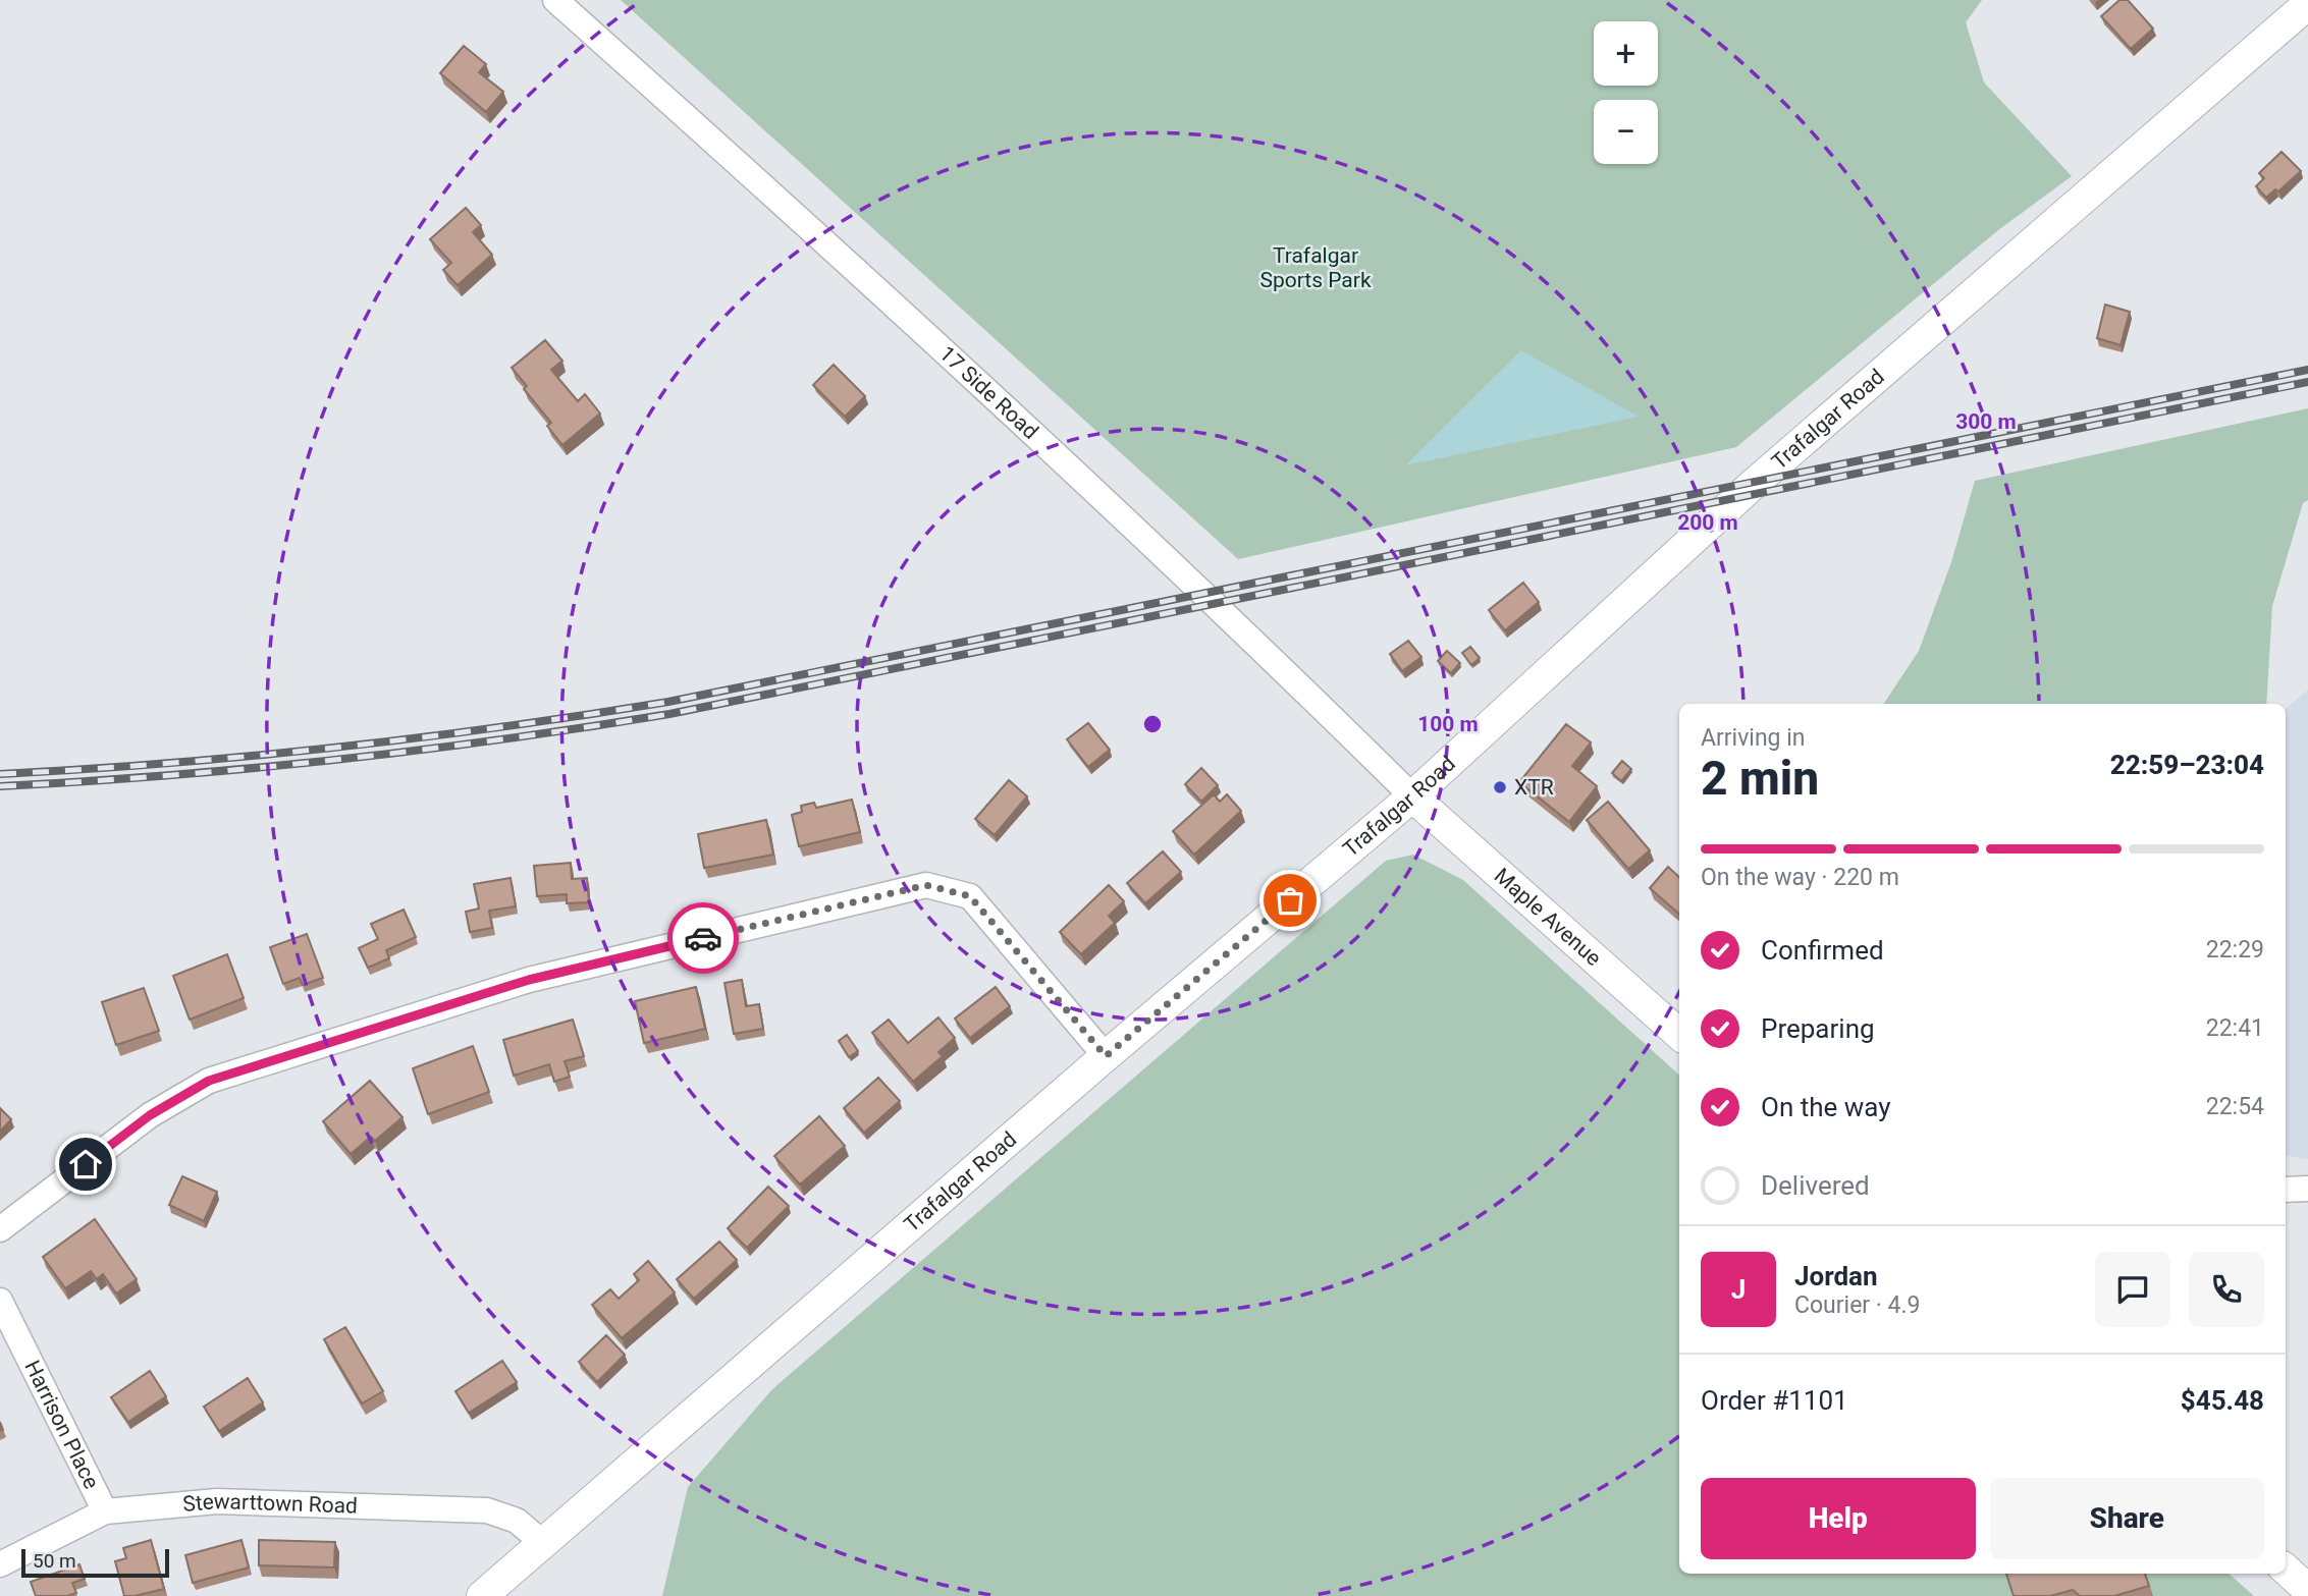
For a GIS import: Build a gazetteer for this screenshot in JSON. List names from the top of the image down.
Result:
{
  "streets": {
    "main road": ["Trafalgar Road", "Maple Avenue"],
    "street": ["17 Side Road", "Harrison Place", "Stewarttown Road"]
  },
  "crossings": [
    ["17 Side Road", "Trafalgar Road"],
    ["17 Side Road", "Maple Avenue"],
    ["Trafalgar Road", "Maple Avenue"],
    ["Trafalgar Road", "Stewarttown Road"],
    ["Harrison Place", "Stewarttown Road"]
  ],
  "parks": ["Trafalgar Sports Park"],
  "places": ["XTR"],
  "scale_bar": "50 m",
  "page": {
    "map_buttons": ["+", "−"],
    "heading": ["2 min", "Arriving in", "22:59–23:04"],
    "panel": [
      "Jordan",
      "Courier · 4.9",
      "Order #1101",
      "$45.48"
    ],
    "bar": "On the way · 220 m",
    "list": [
      ["Confirmed", "22:29"],
      ["Preparing", "22:41"],
      ["On the way", "22:54"],
      "Delivered"
    ],
    "round": "J",
    "buttons": ["Help", "Share"],
    "scale": "50 m"
  },
  "rings": ["300 m", "200 m", "100 m"]
}
